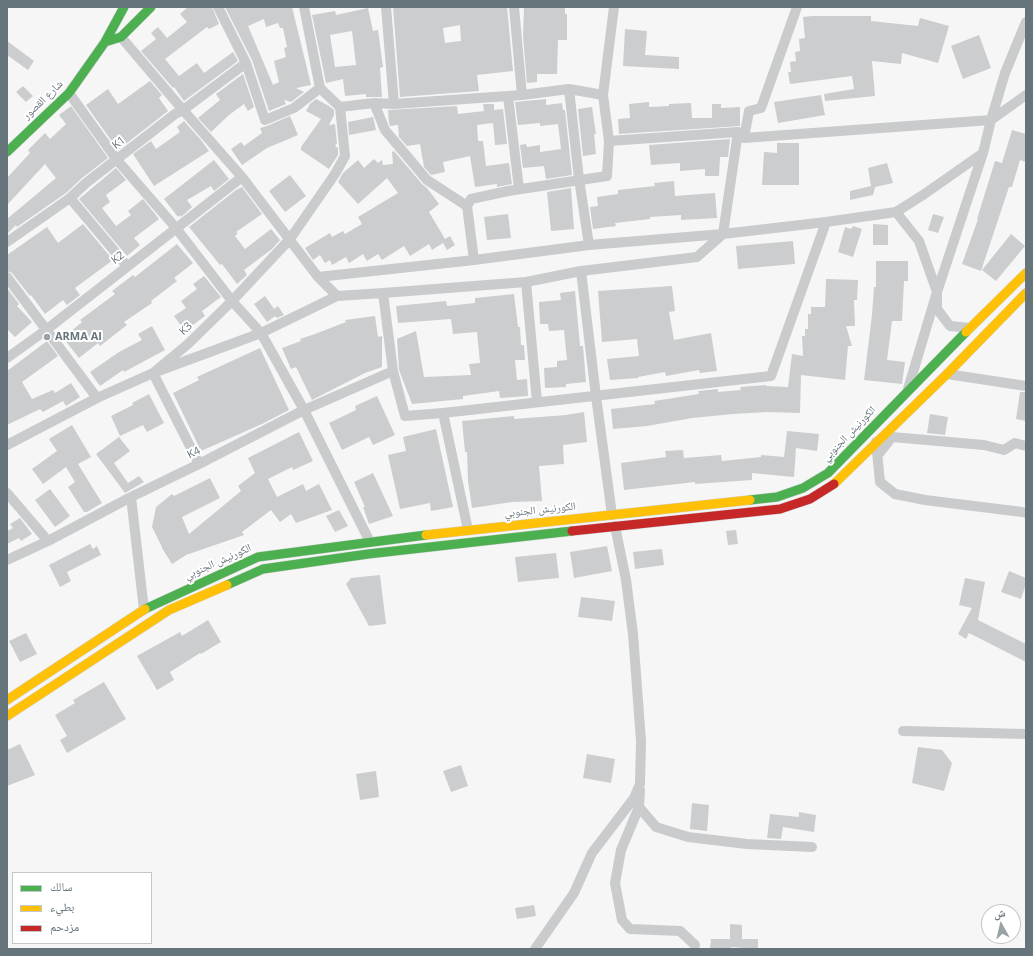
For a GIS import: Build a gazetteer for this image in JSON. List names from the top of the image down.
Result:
{
  "streets": {
    "main road": ["شارع القصور", "الكورنيش الجنوبي"],
    "street": [
      "K1",
      "K2",
      "K3",
      "K4"
    ]
  },
  "places": ["ARMA AI"],
  "legend": ["سالك", "بطيء", "مزدحم"],
  "north": "top"
}
